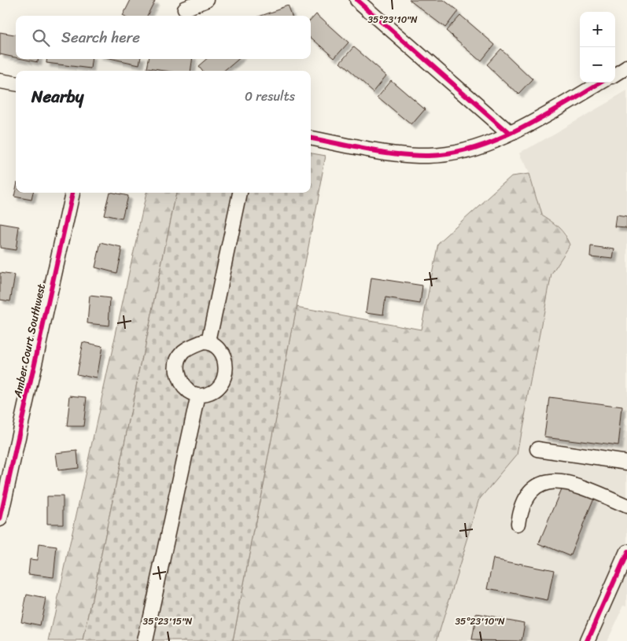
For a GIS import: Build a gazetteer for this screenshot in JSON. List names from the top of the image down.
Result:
{
  "streets": {
    "street": ["Amber Court Southwest"]
  },
  "page": {
    "map_buttons": ["+", "−"],
    "search": "Search here",
    "heading": ["Nearby", "0 results"]
  },
  "coordinates": ["35°23'10\"N", "35°23'15\"N"]
}
